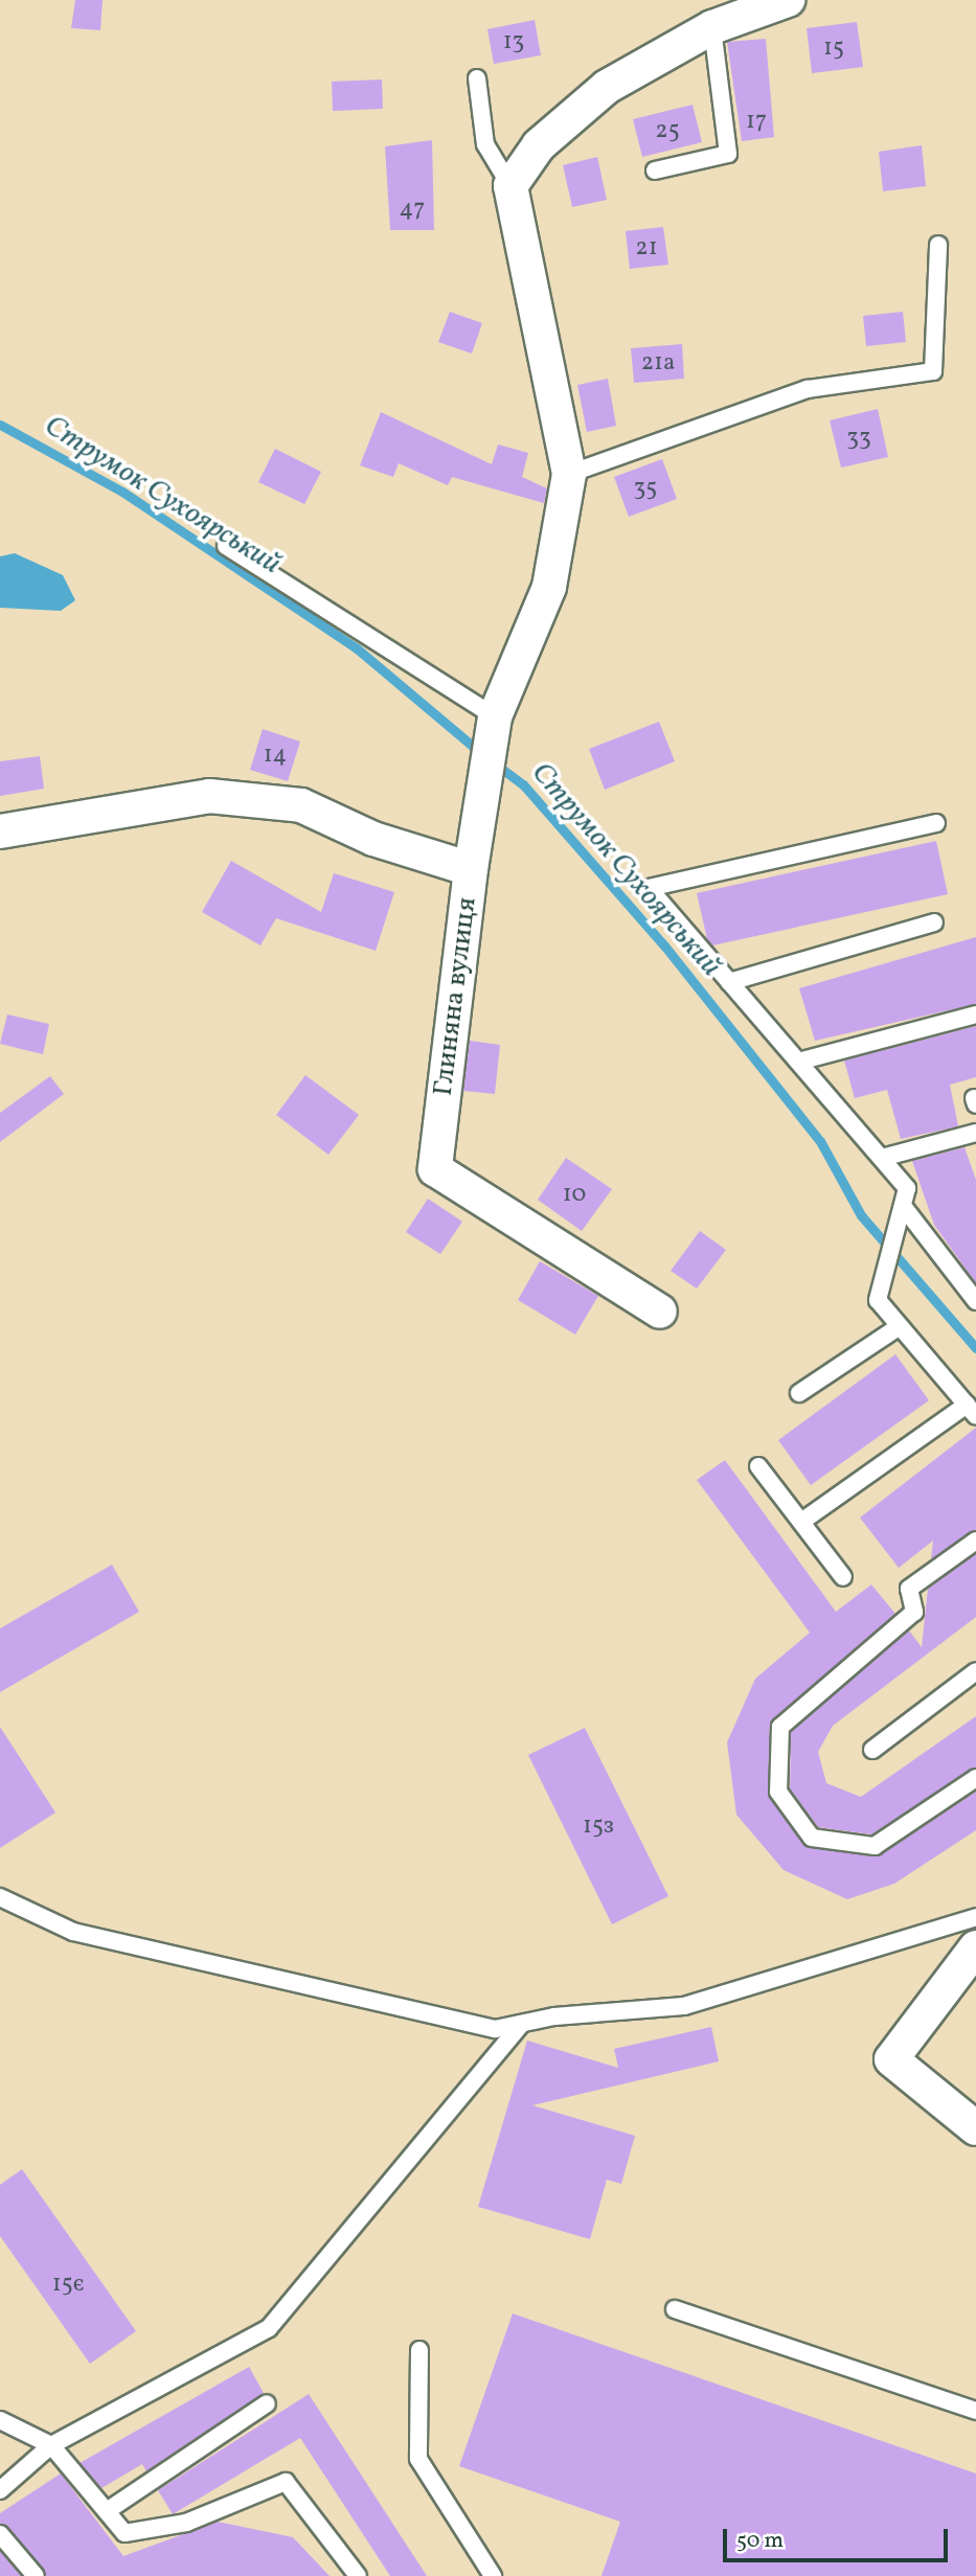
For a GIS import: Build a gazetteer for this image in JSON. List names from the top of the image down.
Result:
{
  "streets": {
    "street": ["Глиняна вулиця"]
  },
  "water": ["Струмок Сухоярський"],
  "house_numbers": [
    "13",
    "15",
    "17",
    "25",
    "47",
    "21",
    "21а",
    "33",
    "35",
    "14",
    "10",
    "15з",
    "15є"
  ],
  "scale_bar": "50 m"
}
